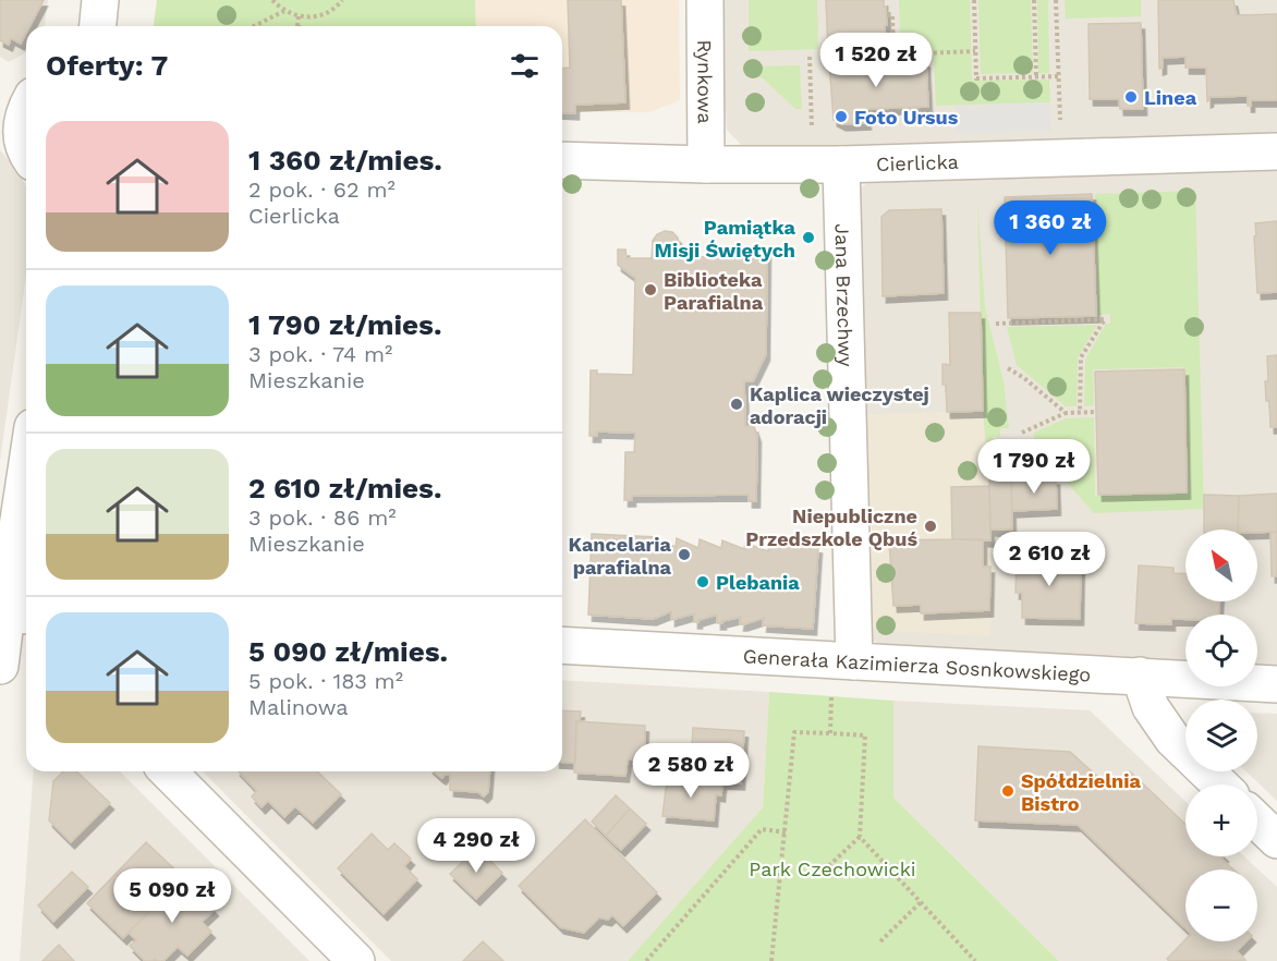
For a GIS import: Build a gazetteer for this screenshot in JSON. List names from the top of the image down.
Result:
{
  "streets": {
    "street": [
      "Rynkowa",
      "Cierlicka",
      "Jana Brzechwy",
      "Generała Kazimierza Sosnkowskiego"
    ]
  },
  "crossings": [
    ["Rynkowa", "Cierlicka"],
    ["Cierlicka", "Jana Brzechwy"],
    ["Jana Brzechwy", "Generała Kazimierza Sosnkowskiego"]
  ],
  "parks": ["Park Czechowicki"],
  "places": [
    "Linea",
    "Foto Ursus",
    "Pamiątka Misji Świętych",
    "Biblioteka Parafialna",
    "Kaplica wieczystej adoracji",
    "Niepubliczne Przedszkole Qbuś",
    "Kancelaria parafialna",
    "Plebania",
    "Spółdzielnia Bistro"
  ],
  "north": "top left",
  "page": {
    "heading": "Oferty: 7",
    "price": [
      "1 520 zł",
      "1 360 zł",
      "1 790 zł",
      "2 610 zł",
      "2 580 zł",
      "4 290 zł",
      "5 090 zł"
    ],
    "list": [
      {
        "name": "1 360 zł/mies.",
        "note": "2 pok. · 62 m² · Cierlicka"
      },
      {
        "name": "1 790 zł/mies.",
        "note": "3 pok. · 74 m² · Mieszkanie"
      },
      {
        "name": "2 610 zł/mies.",
        "note": "3 pok. · 86 m² · Mieszkanie"
      },
      {
        "name": "5 090 zł/mies.",
        "note": "5 pok. · 183 m² · Malinowa"
      }
    ],
    "map_buttons": ["+", "−"]
  }
}
